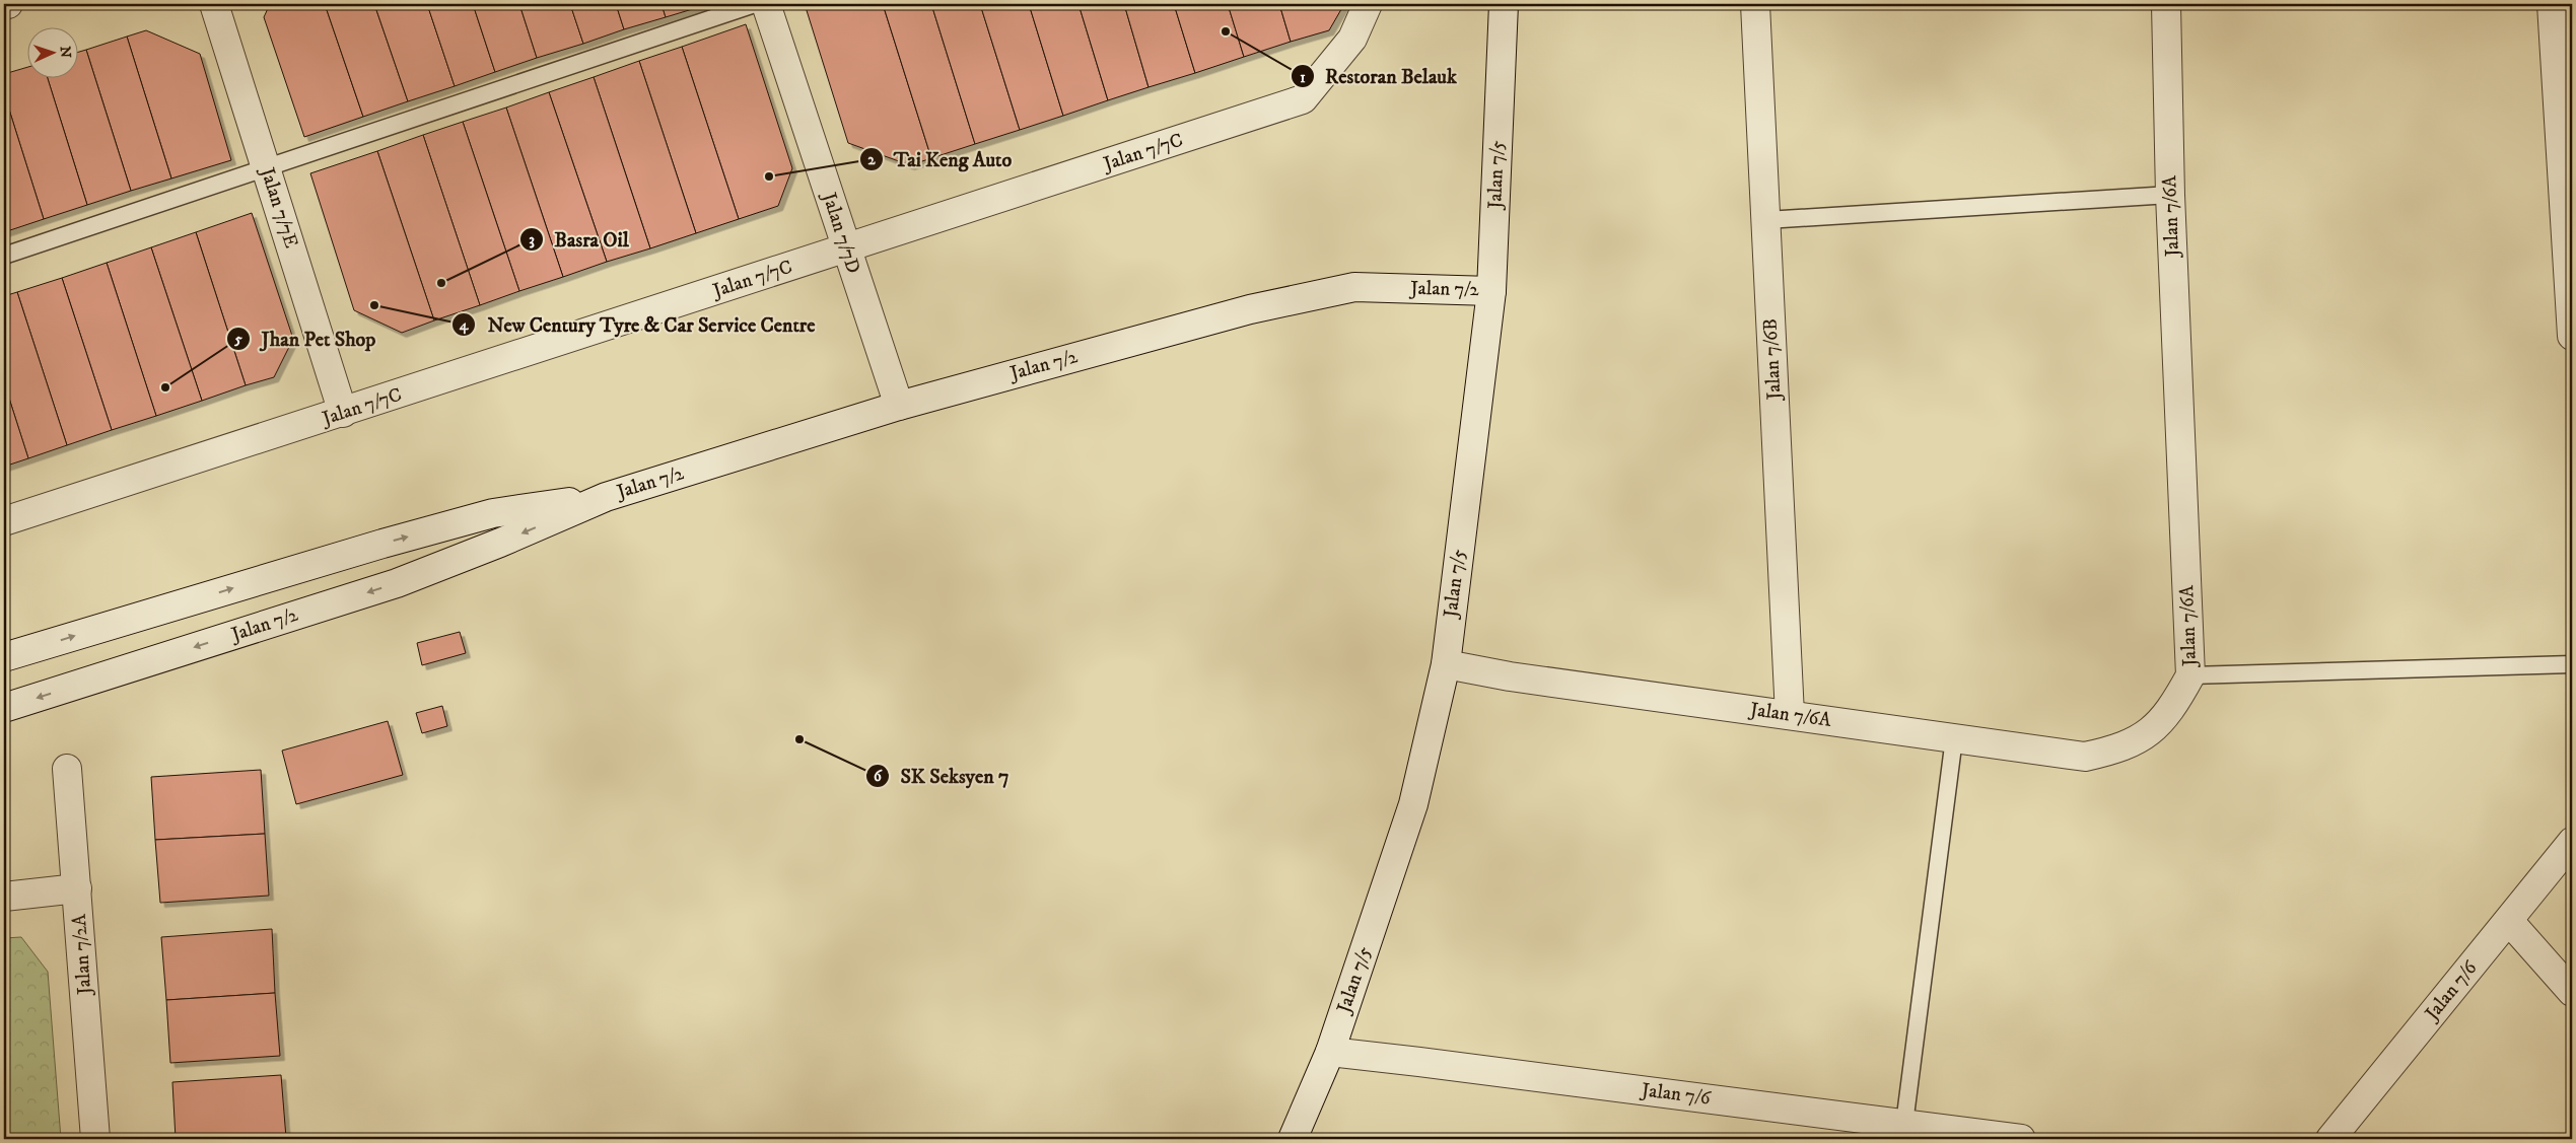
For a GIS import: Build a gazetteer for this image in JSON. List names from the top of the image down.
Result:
{
  "streets": {
    "street": [
      "Jalan 7/7C",
      "Jalan 7/5",
      "Jalan 7/7E",
      "Jalan 7/6A",
      "Jalan 7/7D",
      "Jalan 7/2",
      "Jalan 7/6B",
      "Jalan 7/2A",
      "Jalan 7/6"
    ]
  },
  "crossings": [
    ["Jalan 7/7C", "Jalan 7/7E"],
    ["Jalan 7/7C", "Jalan 7/7D"],
    ["Jalan 7/5", "Jalan 7/6A"],
    ["Jalan 7/5", "Jalan 7/2"],
    ["Jalan 7/5", "Jalan 7/6"],
    ["Jalan 7/6A", "Jalan 7/6B"],
    ["Jalan 7/7D", "Jalan 7/2"]
  ],
  "places": [
    "Restoran Belauk",
    "Tai Keng Auto",
    "Basra Oil",
    "New Century Tyre & Car Service Centre",
    "Jhan Pet Shop",
    "SK Seksyen 7"
  ],
  "north": "right"
}
